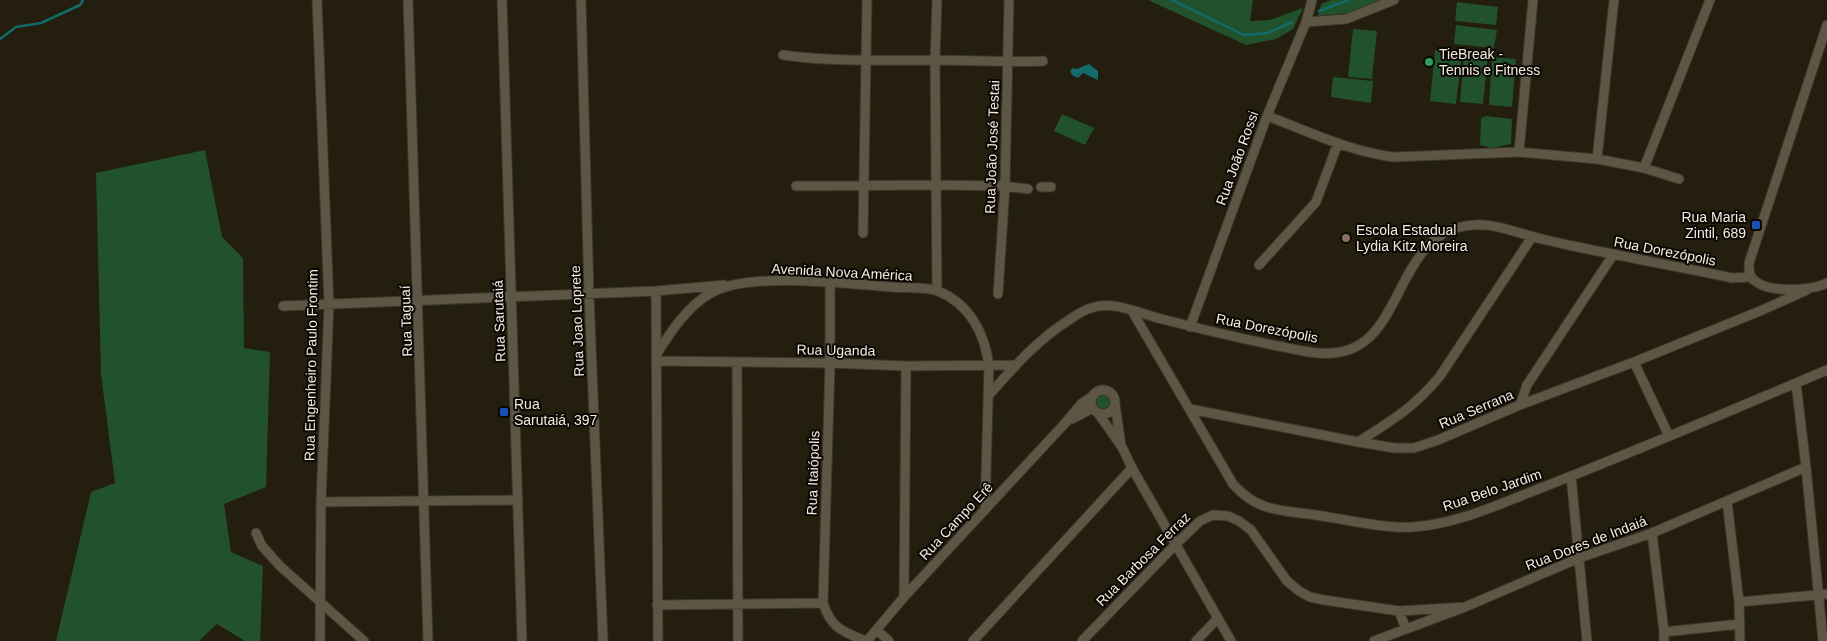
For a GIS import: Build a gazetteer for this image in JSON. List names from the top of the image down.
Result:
{
  "streets": {
    "street": [
      "Rua João José Testai",
      "Rua João Rossi",
      "Rua Dorezópolis",
      "Avenida Nova América",
      "Rua Taguaí",
      "Rua Sarutaiá",
      "Rua Joao Loprete",
      "Rua Uganda",
      "Rua Engenheiro Paulo Frontim",
      "Rua Serrana",
      "Rua Itaiópolis",
      "Rua Belo Jardim",
      "Rua Campo Erê",
      "Rua Dores de Indaiá",
      "Rua Barbosa Ferraz"
    ]
  },
  "crossings": [
    ["Rua João Rossi", "Rua Dorezópolis"],
    ["Rua Dorezópolis", "Rua Uganda"],
    ["Rua Dorezópolis", "Rua Belo Jardim"],
    ["Avenida Nova América", "Rua Uganda"],
    ["Avenida Nova América", "Rua Itaiópolis"],
    ["Rua Uganda", "Rua Itaiópolis"],
    ["Rua Serrana", "Rua Belo Jardim"],
    ["Rua Dores de Indaiá", "Rua Barbosa Ferraz"]
  ],
  "places": {
    "other": ["TieBreak - Tennis e Fitness", "Escola Estadual Lydia Kitz Moreira"],
    "transit": ["Rua Maria Zintil, 689", "Rua Sarutaiá, 397"]
  }
}
